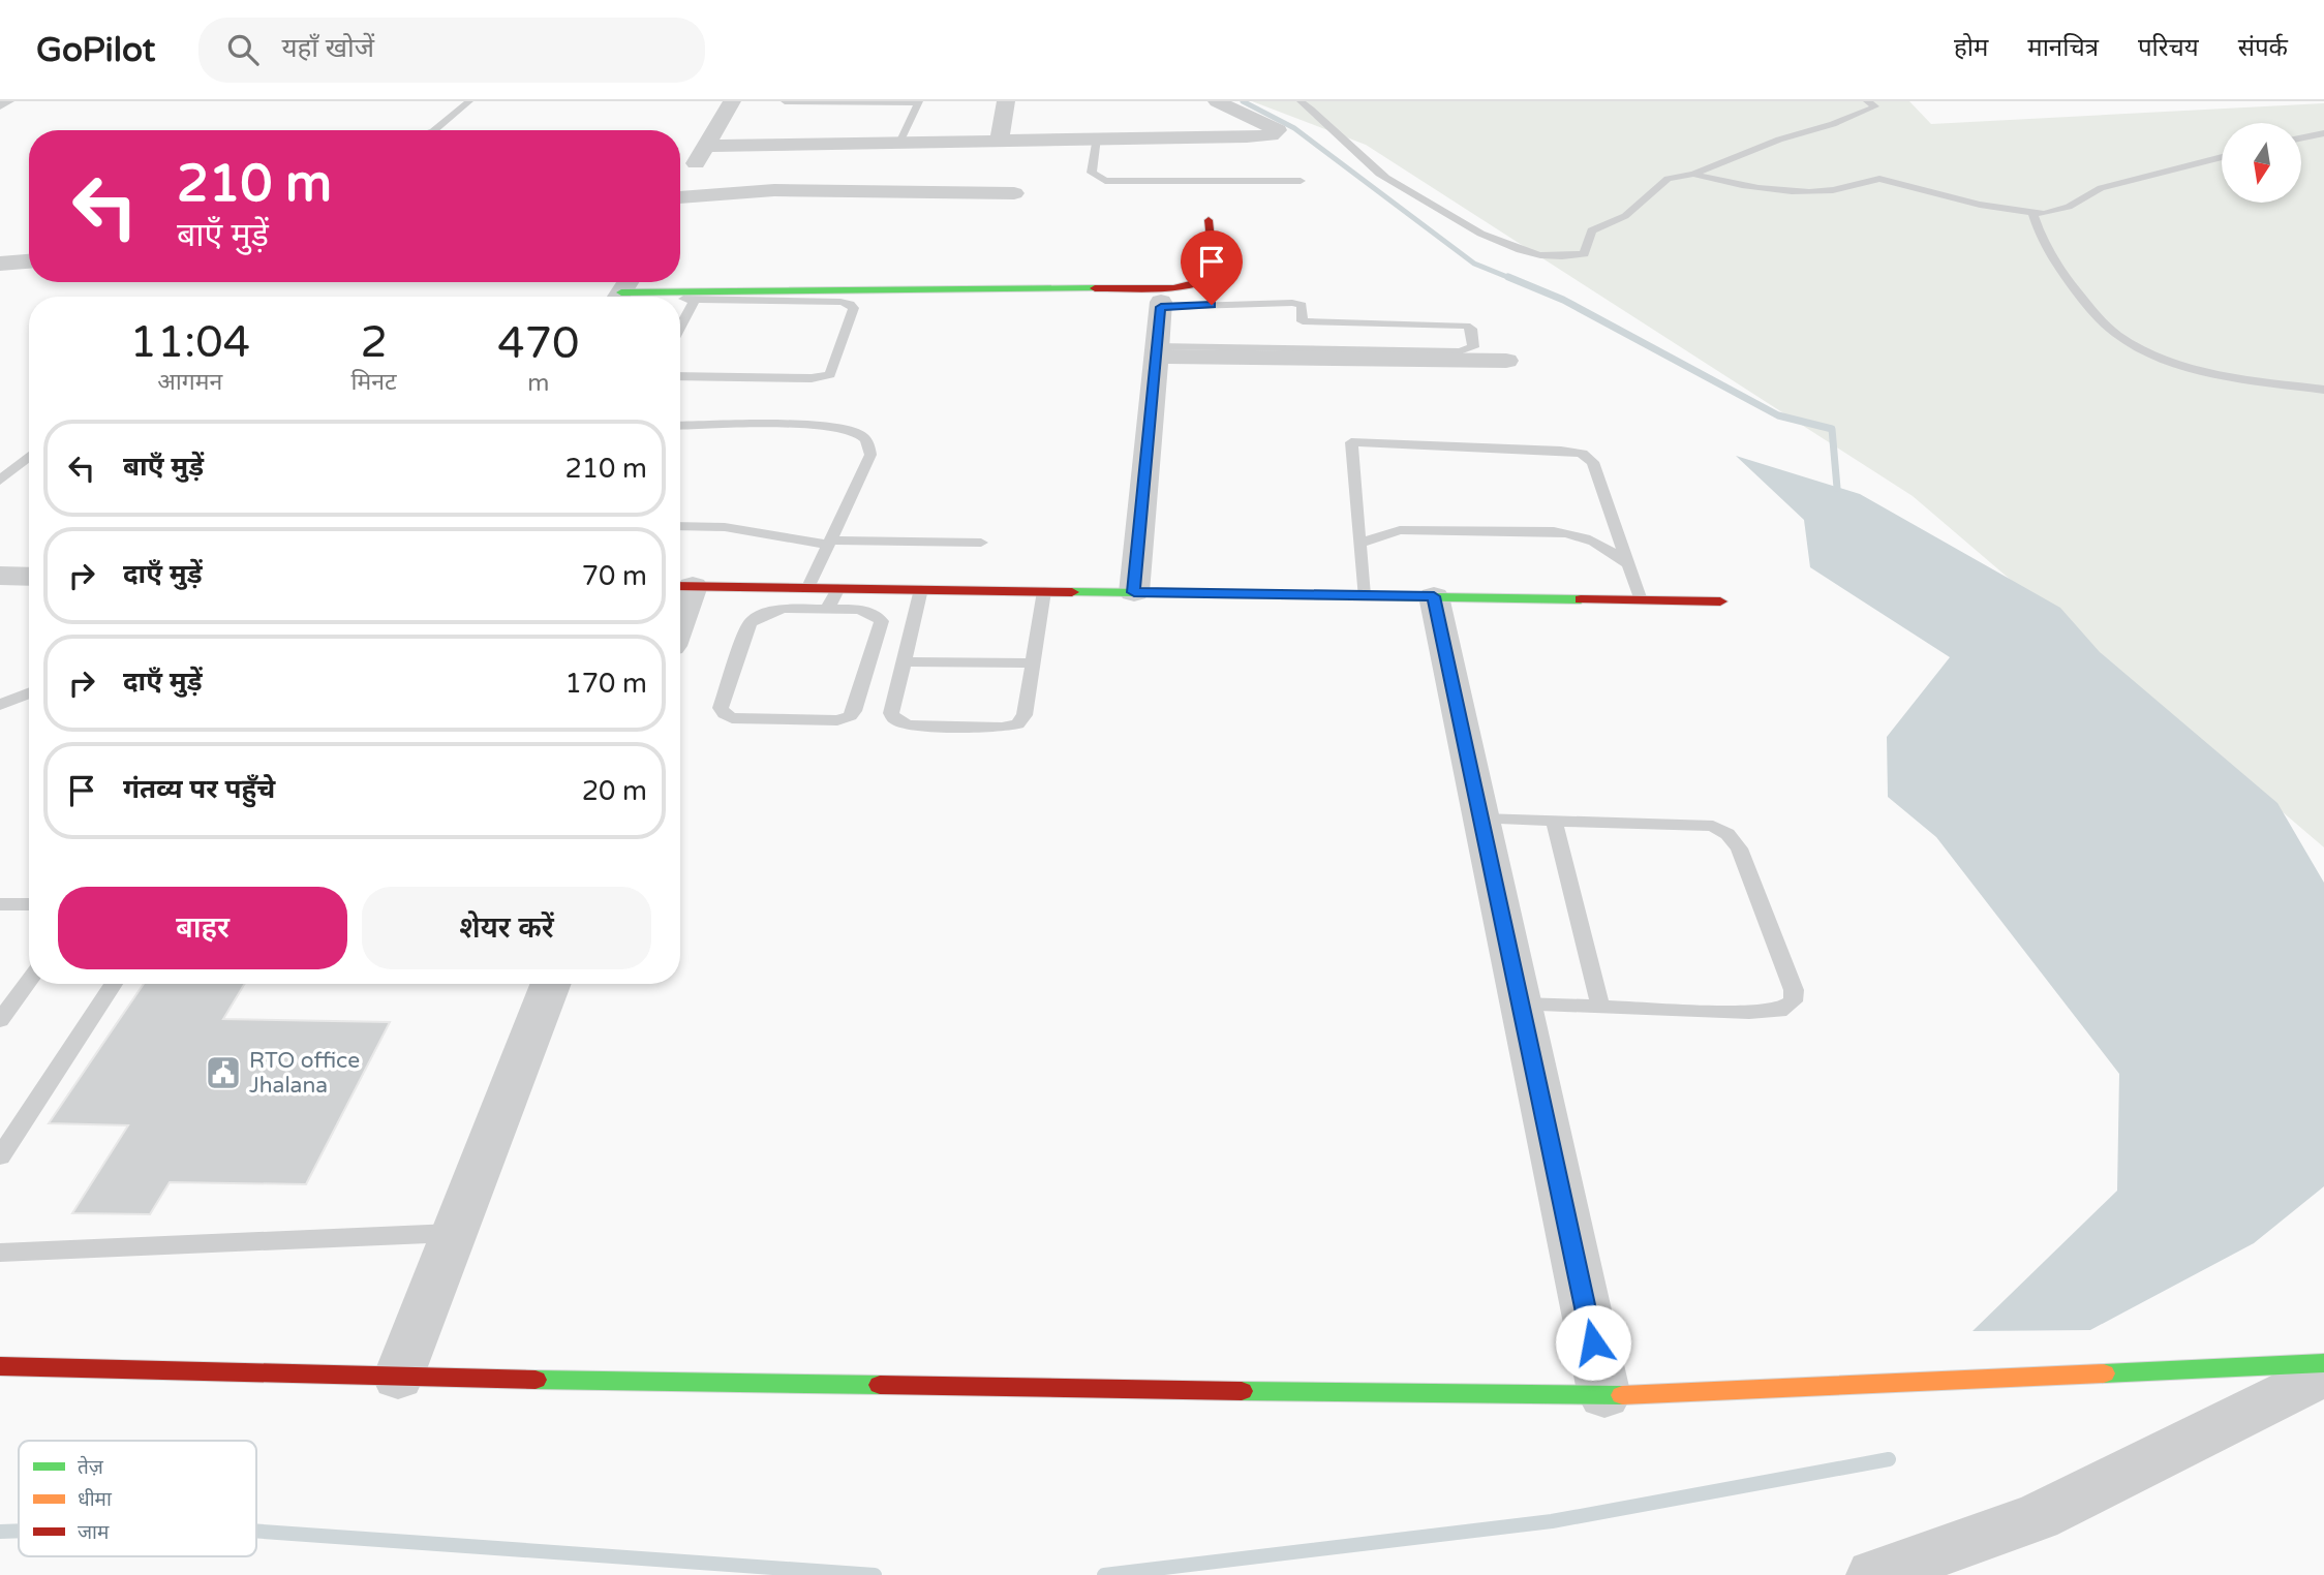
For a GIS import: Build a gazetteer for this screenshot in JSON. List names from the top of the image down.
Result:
{
  "places": {
    "public building": ["RTO office Jhalana"]
  },
  "legend": ["तेज़", "धीमा", "जाम"],
  "north": "bottom",
  "page": {
    "header": "GoPilot",
    "search": "यहाँ खोजें",
    "nav": [
      "होम",
      "मानचित्र",
      "परिचय",
      "संपर्क"
    ],
    "turn": ["210 m", "बाएँ मुड़ें"],
    "eta": [
      "11:04",
      "आगमन",
      "2",
      "मिनट",
      "470",
      "m"
    ],
    "list": [
      {
        "name": "बाएँ मुड़ें",
        "value": "210 m"
      },
      {
        "name": "दाएँ मुड़ें",
        "value": "70 m"
      },
      {
        "name": "दाएँ मुड़ें",
        "value": "170 m"
      },
      {
        "name": "गंतव्य पर पहुँचे",
        "value": "20 m"
      }
    ],
    "buttons": ["बाहर", "शेयर करें"]
  }
}
